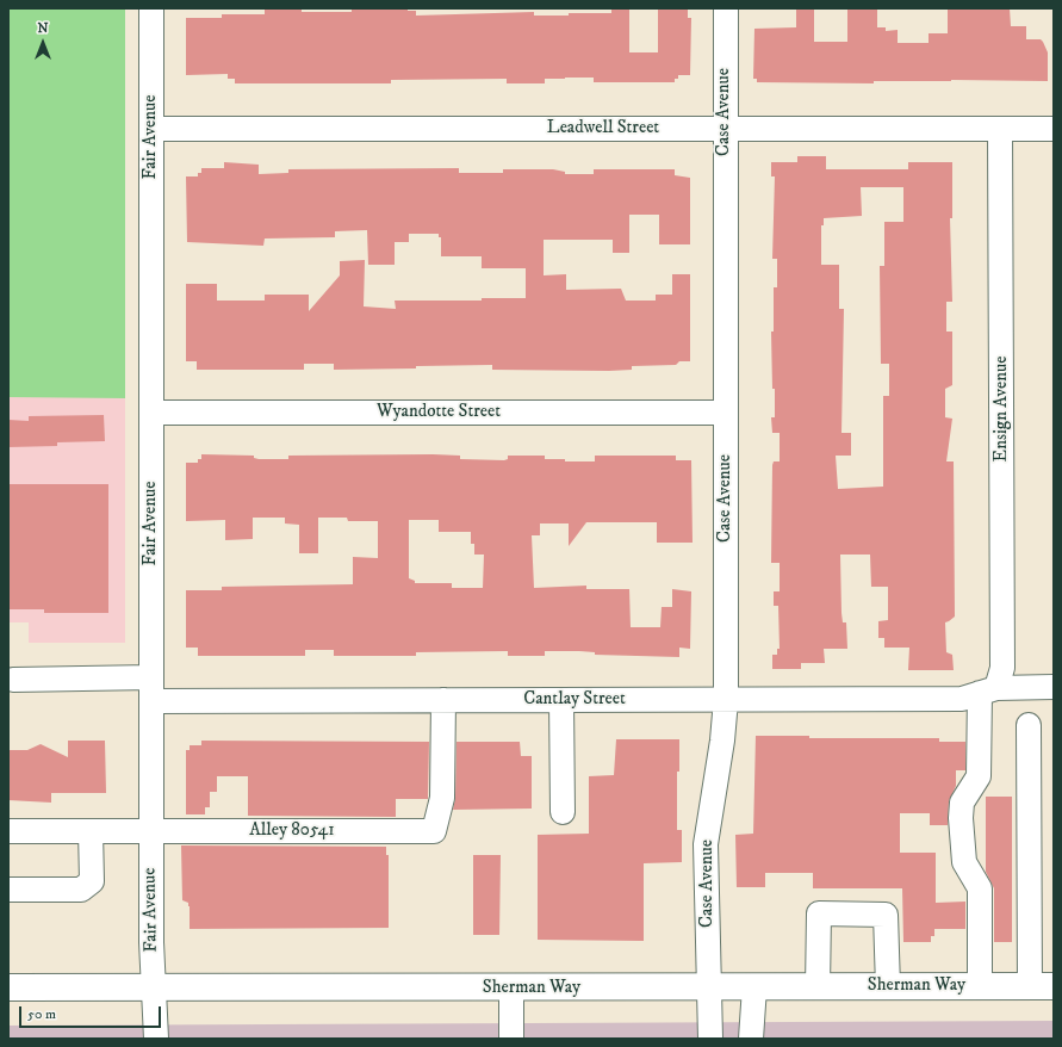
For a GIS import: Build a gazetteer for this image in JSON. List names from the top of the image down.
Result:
{
  "streets": {
    "main road": ["Sherman Way"],
    "street": [
      "Case Avenue",
      "Leadwell Street",
      "Fair Avenue",
      "Ensign Avenue",
      "Wyandotte Street",
      "Cantlay Street",
      "Alley 80541"
    ]
  },
  "crossings": [
    ["Case Avenue", "Leadwell Street"],
    ["Case Avenue", "Wyandotte Street"],
    ["Case Avenue", "Cantlay Street"],
    ["Case Avenue", "Sherman Way"],
    ["Leadwell Street", "Fair Avenue"],
    ["Leadwell Street", "Ensign Avenue"],
    ["Fair Avenue", "Wyandotte Street"],
    ["Fair Avenue", "Cantlay Street"],
    ["Fair Avenue", "Alley 80541"],
    ["Fair Avenue", "Sherman Way"],
    ["Ensign Avenue", "Cantlay Street"],
    ["Ensign Avenue", "Sherman Way"],
    ["Cantlay Street", "Alley 80541"]
  ],
  "scale_bar": "50 m",
  "north": "top"
}
